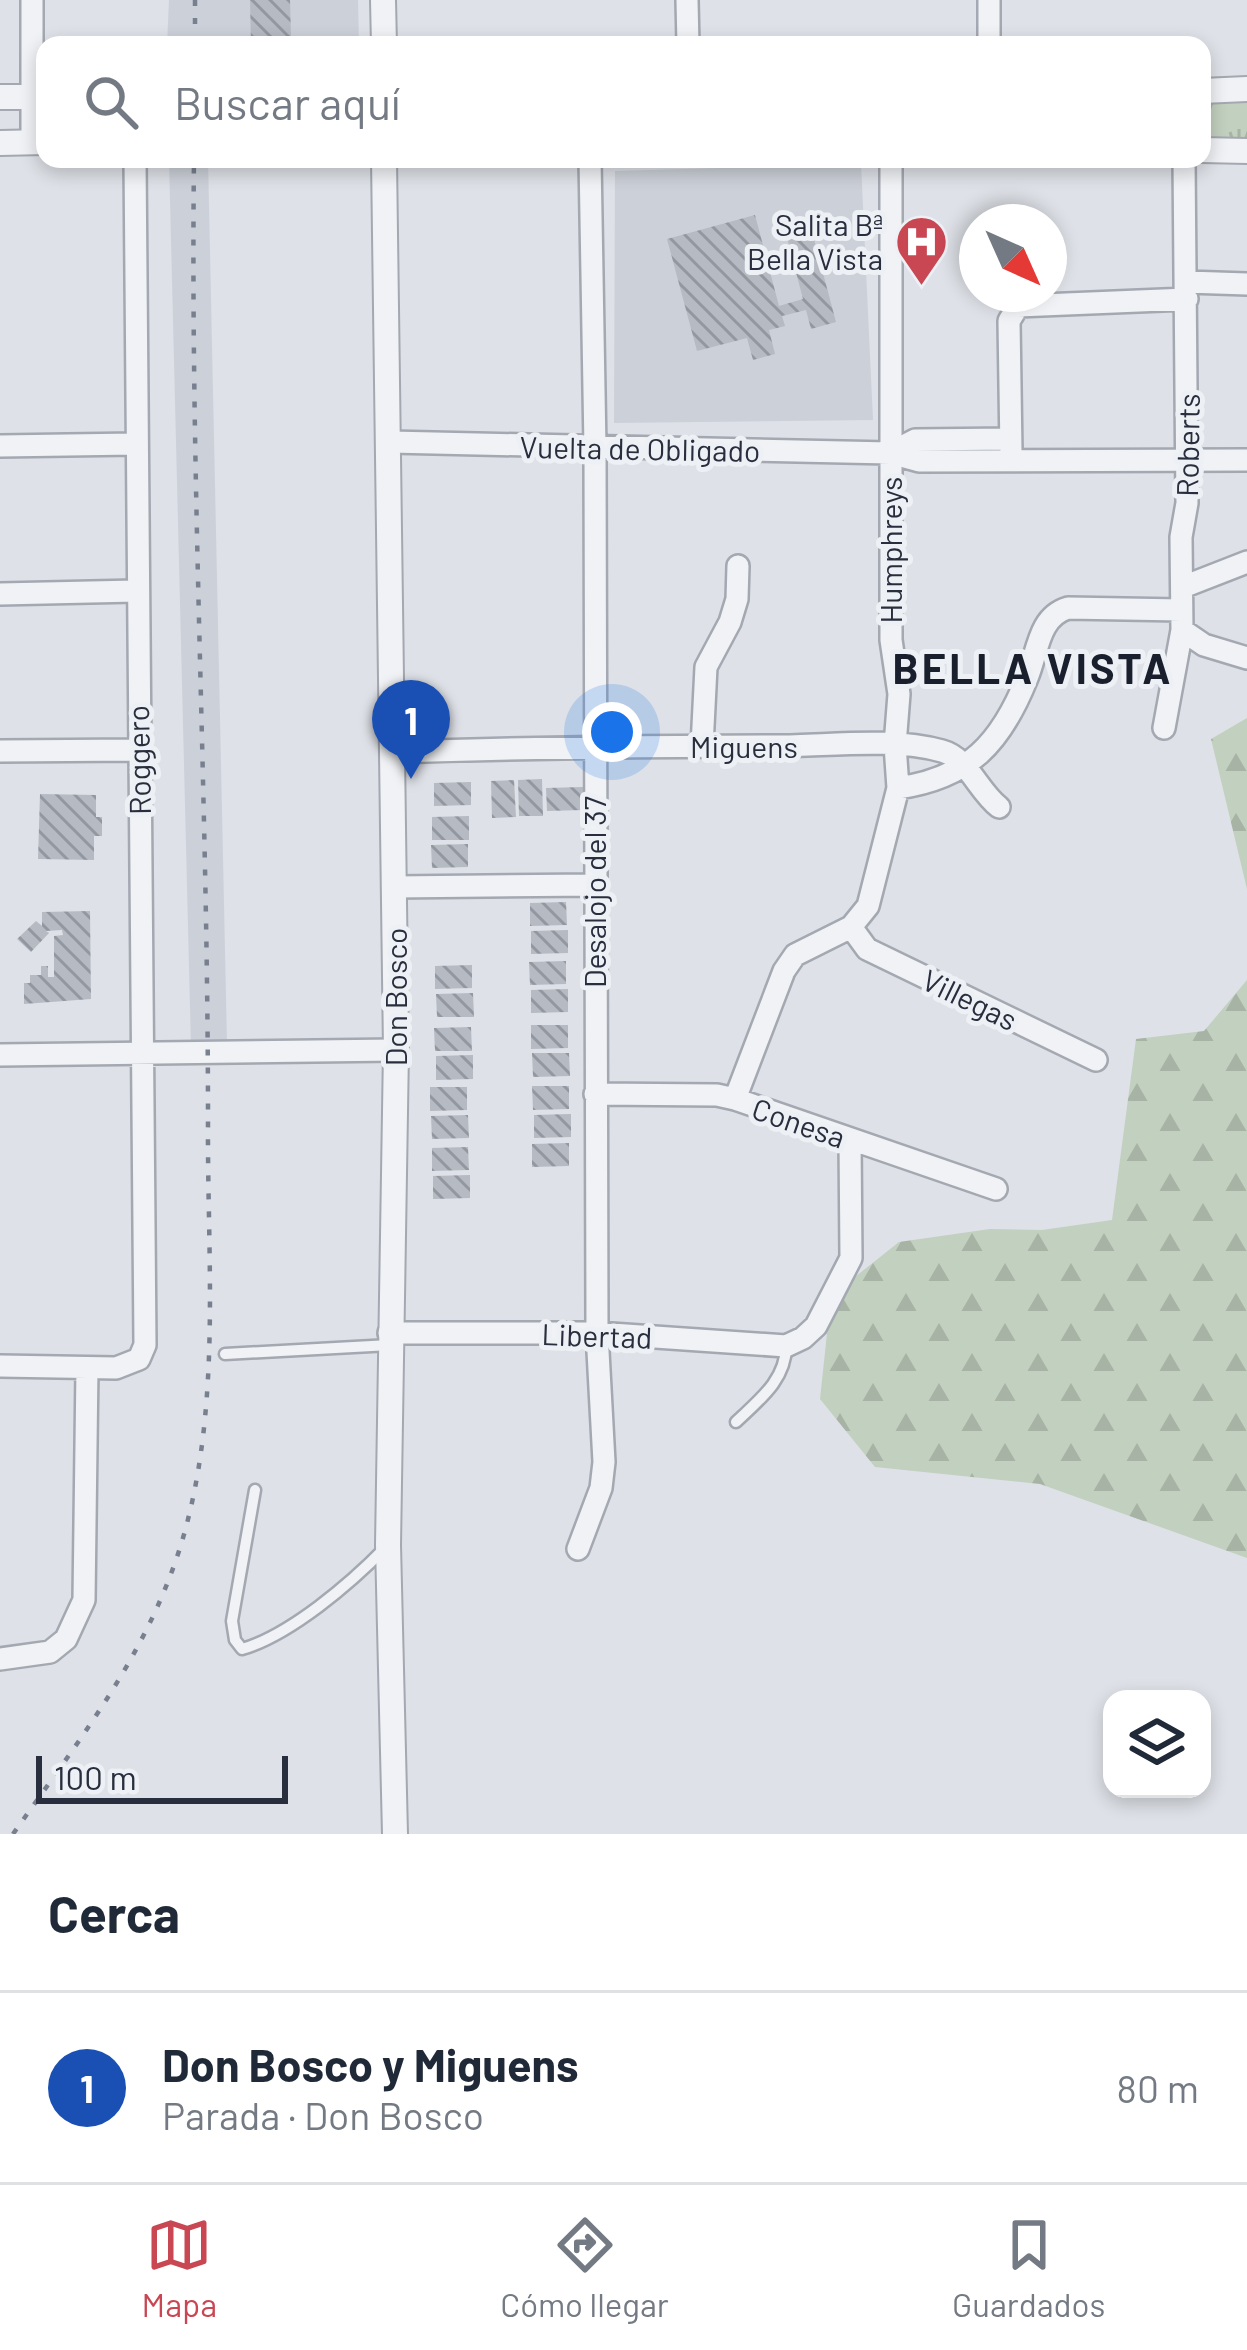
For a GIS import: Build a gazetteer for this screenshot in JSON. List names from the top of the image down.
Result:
{
  "streets": {
    "street": [
      "Roberts",
      "Vuelta de Obligado",
      "Humphreys",
      "Miguens",
      "Roggero",
      "Desalojo del 37",
      "Don Bosco",
      "Villegas",
      "Conesa",
      "Libertad"
    ]
  },
  "crossings": [
    ["Roberts", "Vuelta de Obligado"],
    ["Vuelta de Obligado", "Humphreys"],
    ["Vuelta de Obligado", "Desalojo del 37"],
    ["Vuelta de Obligado", "Don Bosco"],
    ["Humphreys", "Miguens"],
    ["Humphreys", "Villegas"],
    ["Miguens", "Desalojo del 37"],
    ["Miguens", "Don Bosco"],
    ["Desalojo del 37", "Conesa"],
    ["Desalojo del 37", "Libertad"],
    ["Don Bosco", "Libertad"]
  ],
  "districts": ["BELLA VISTA"],
  "places": {
    "hospital": ["Salita Bª Bella Vista"]
  },
  "scale_bar": "100 m",
  "north": "bottom right",
  "page": {
    "search": "Buscar aquí",
    "pins": "1",
    "scale": "100 m",
    "heading": "Cerca",
    "list": [
      {
        "mark": "1",
        "name": "Don Bosco y Miguens",
        "note": "Parada · Don Bosco",
        "value": "80 m"
      }
    ],
    "nav": ["Mapa", "Cómo llegar", "Guardados"]
  }
}
